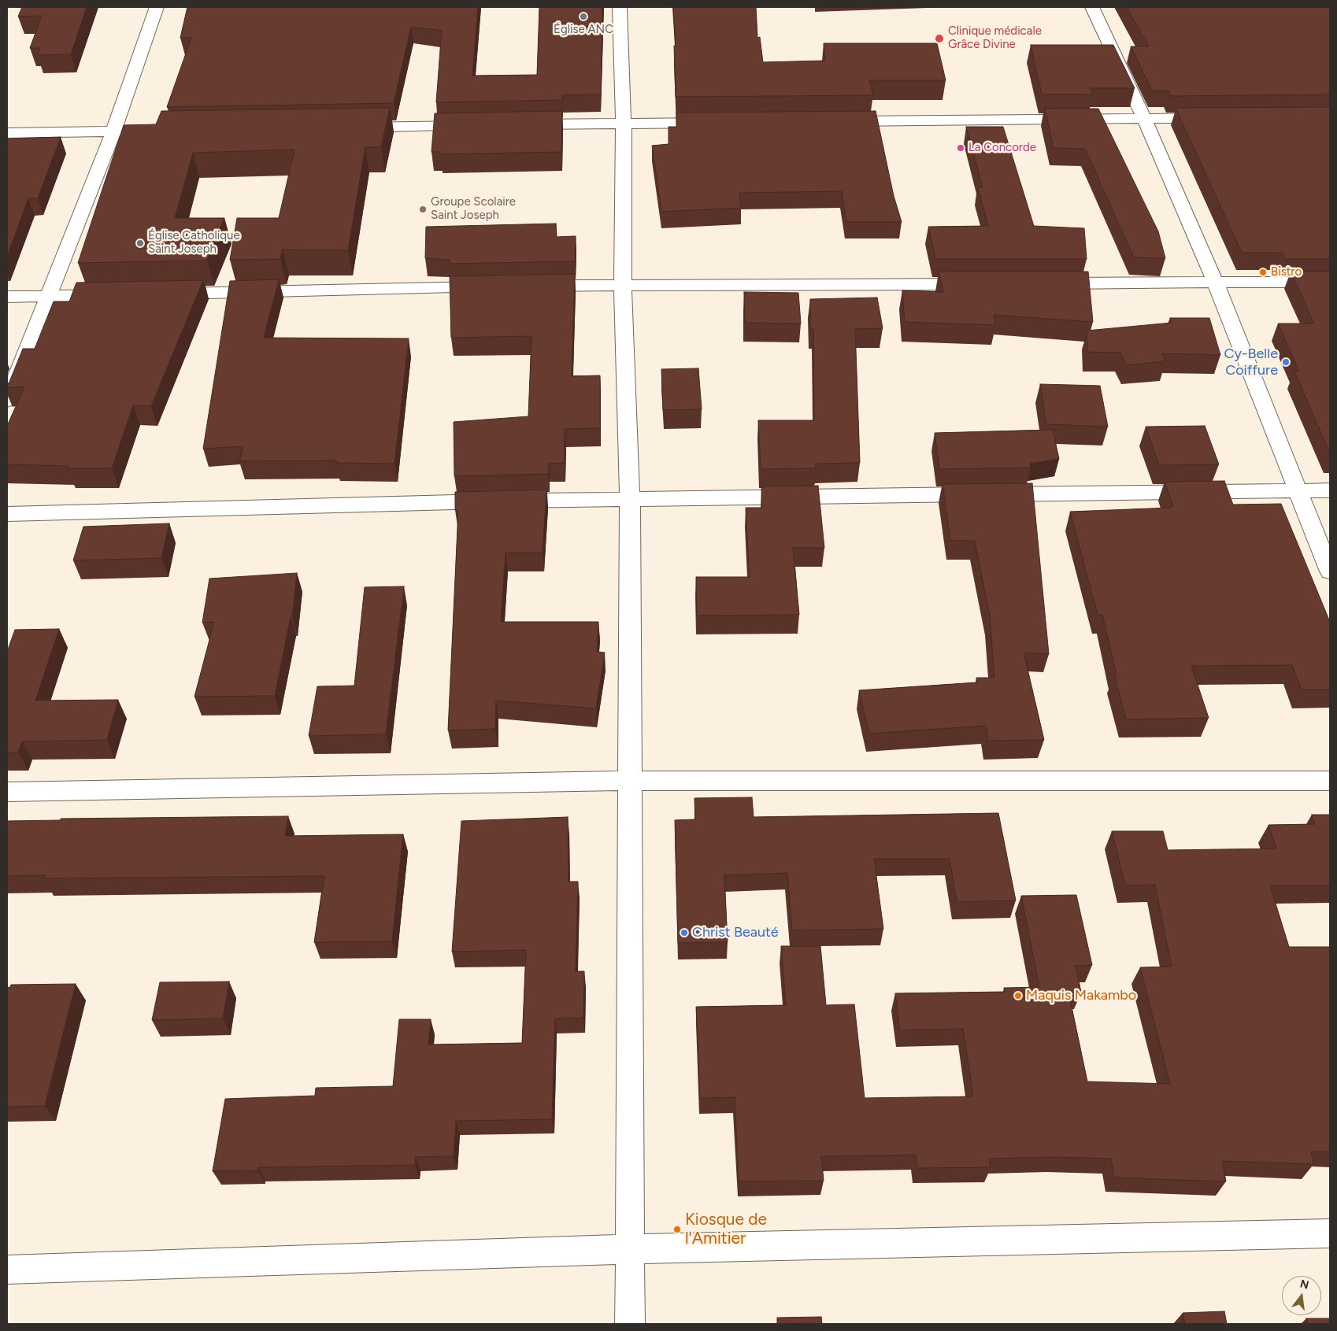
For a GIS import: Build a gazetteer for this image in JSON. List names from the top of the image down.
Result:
{
  "places": [
    "Église ANC",
    "Clinique médicale Grâce Divine",
    "La Concorde",
    "Groupe Scolaire Saint Joseph",
    "Église Catholique Saint Joseph",
    "Bistro",
    "Cy-Belle Coiffure",
    "Christ Beauté",
    "Maquis Makambo",
    "Kiosque de l'Amitier"
  ],
  "north": "top"
}
